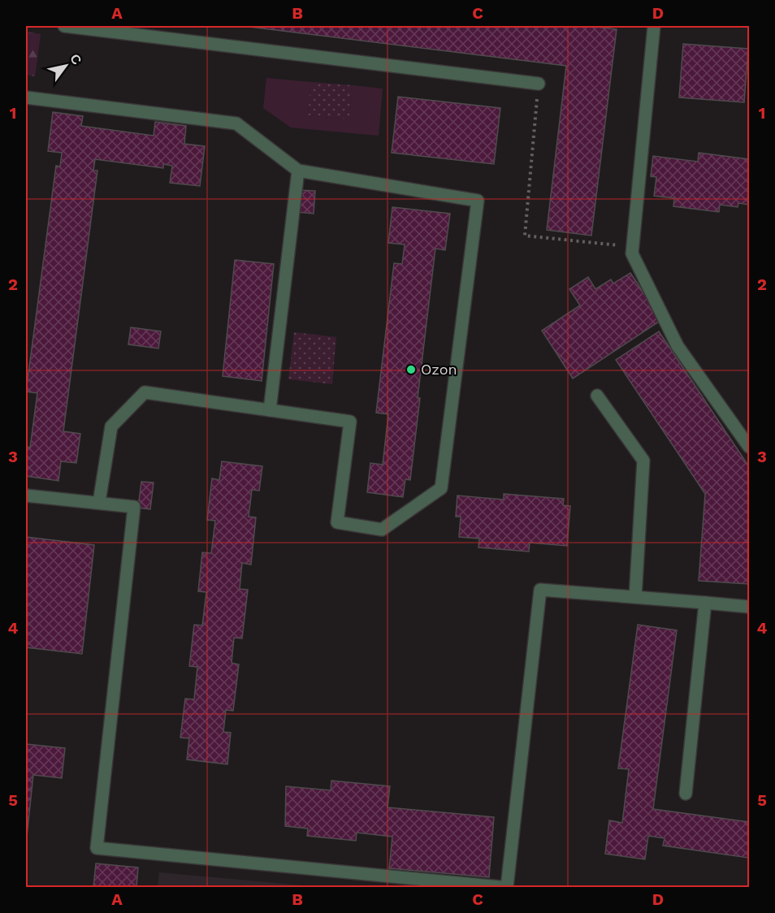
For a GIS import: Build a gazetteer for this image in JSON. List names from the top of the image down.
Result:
{
  "places": ["Ozon"],
  "north": "top right",
  "grid": {
    "columns": [
      "A",
      "B",
      "C",
      "D"
    ],
    "rows": [
      "1",
      "2",
      "3",
      "4",
      "5"
    ]
  }
}
